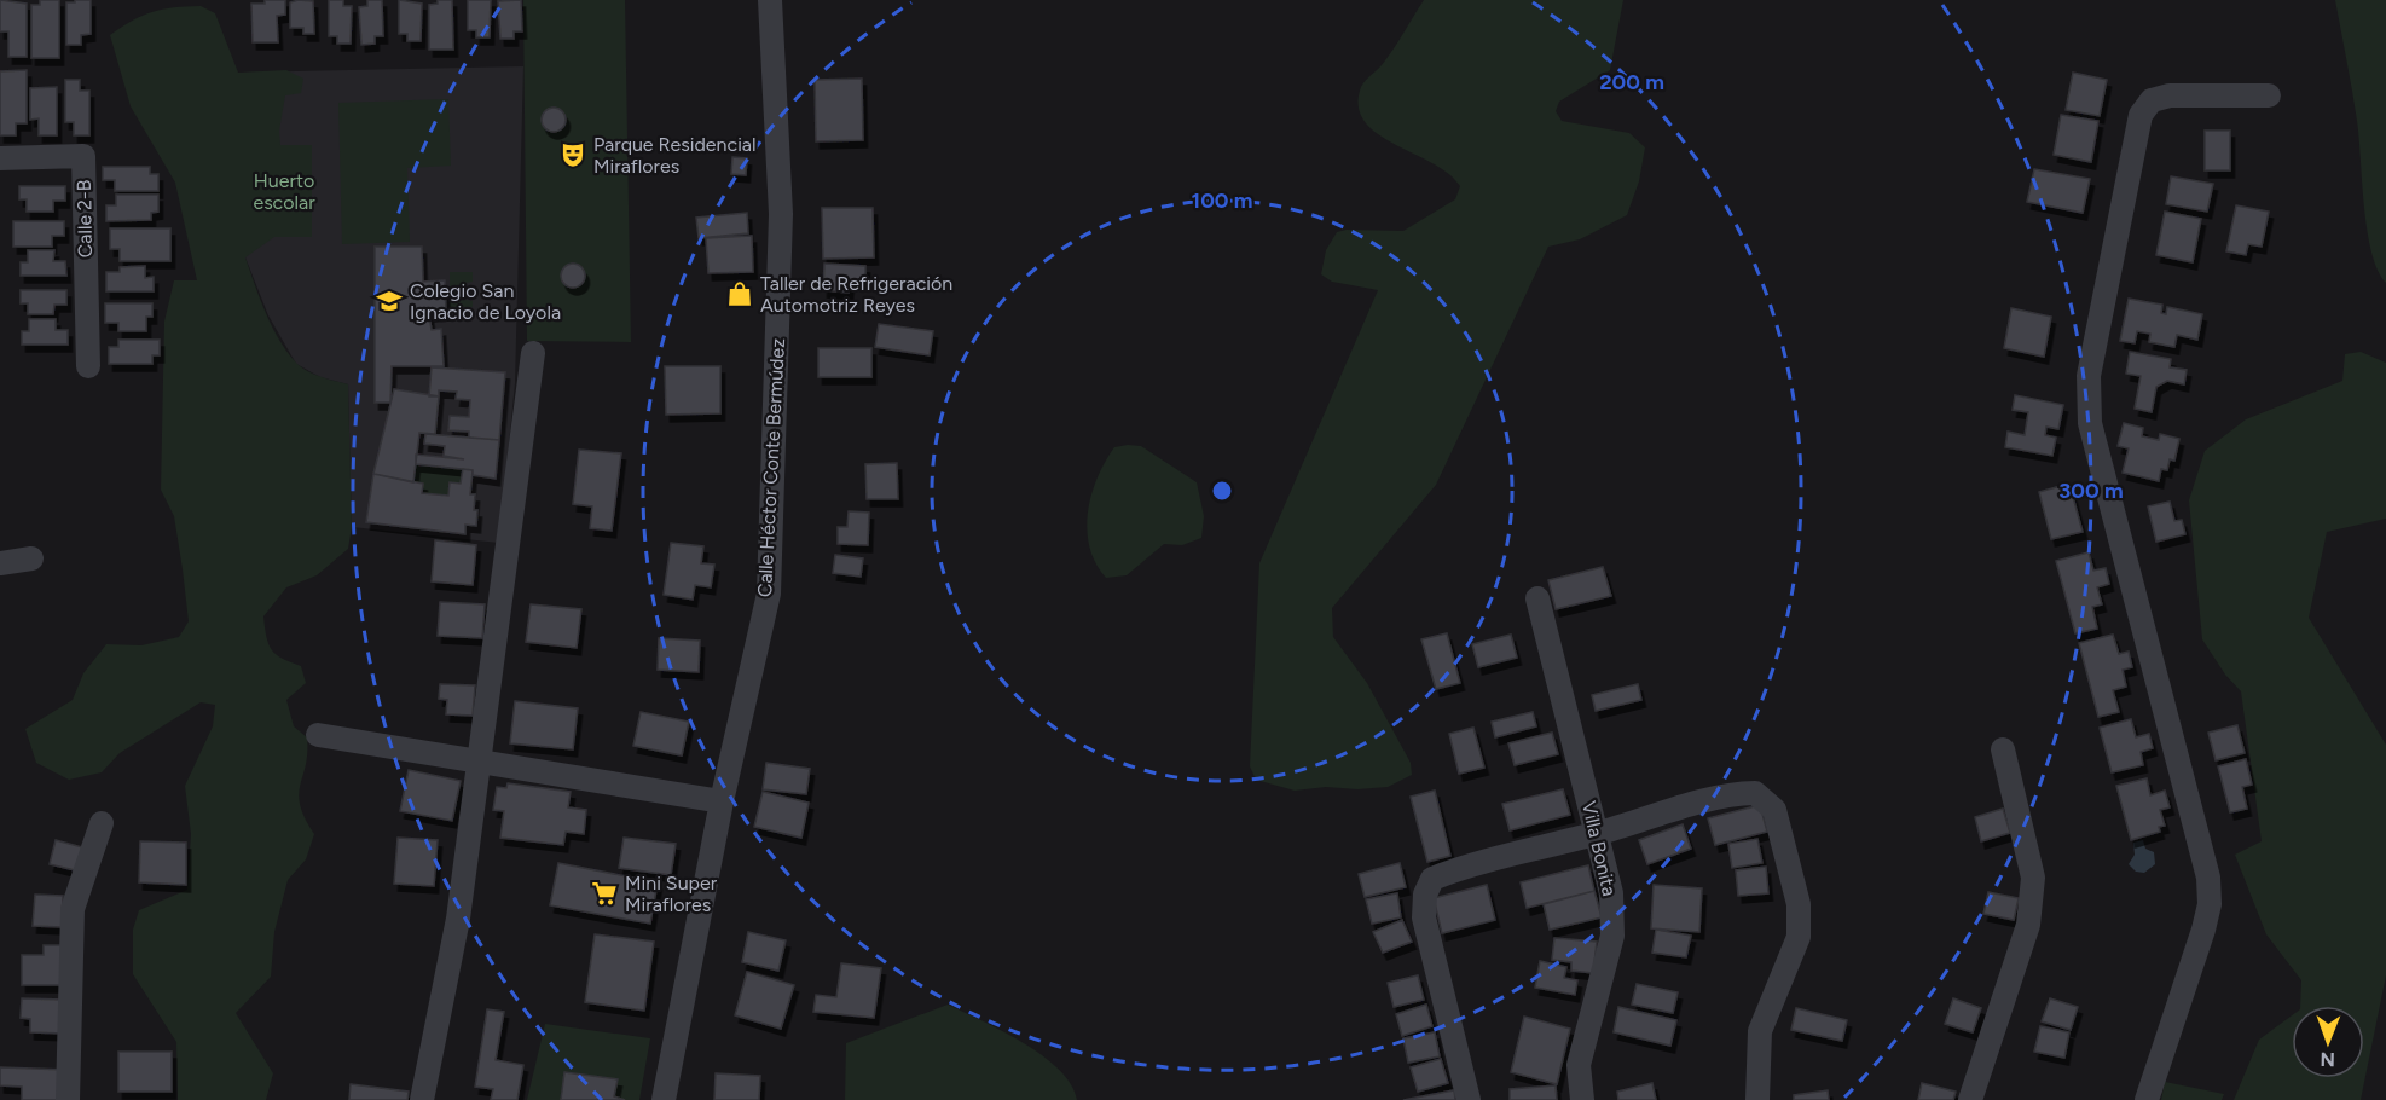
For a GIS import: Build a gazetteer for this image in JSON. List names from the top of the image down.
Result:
{
  "streets": {
    "street": ["Calle 2-B", "Calle Héctor Conte Bermúdez", "Villa Bonita"]
  },
  "parks": ["Huerto escolar"],
  "places": {
    "theatre": ["Parque Residencial Miraflores"],
    "shop": ["Taller de Refrigeración Automotriz Reyes"],
    "school or university": ["Colegio San Ignacio de Loyola"],
    "supermarket": ["Mini Super Miraflores"]
  },
  "north": "bottom",
  "rings": ["200 m", "100 m", "300 m"]
}
